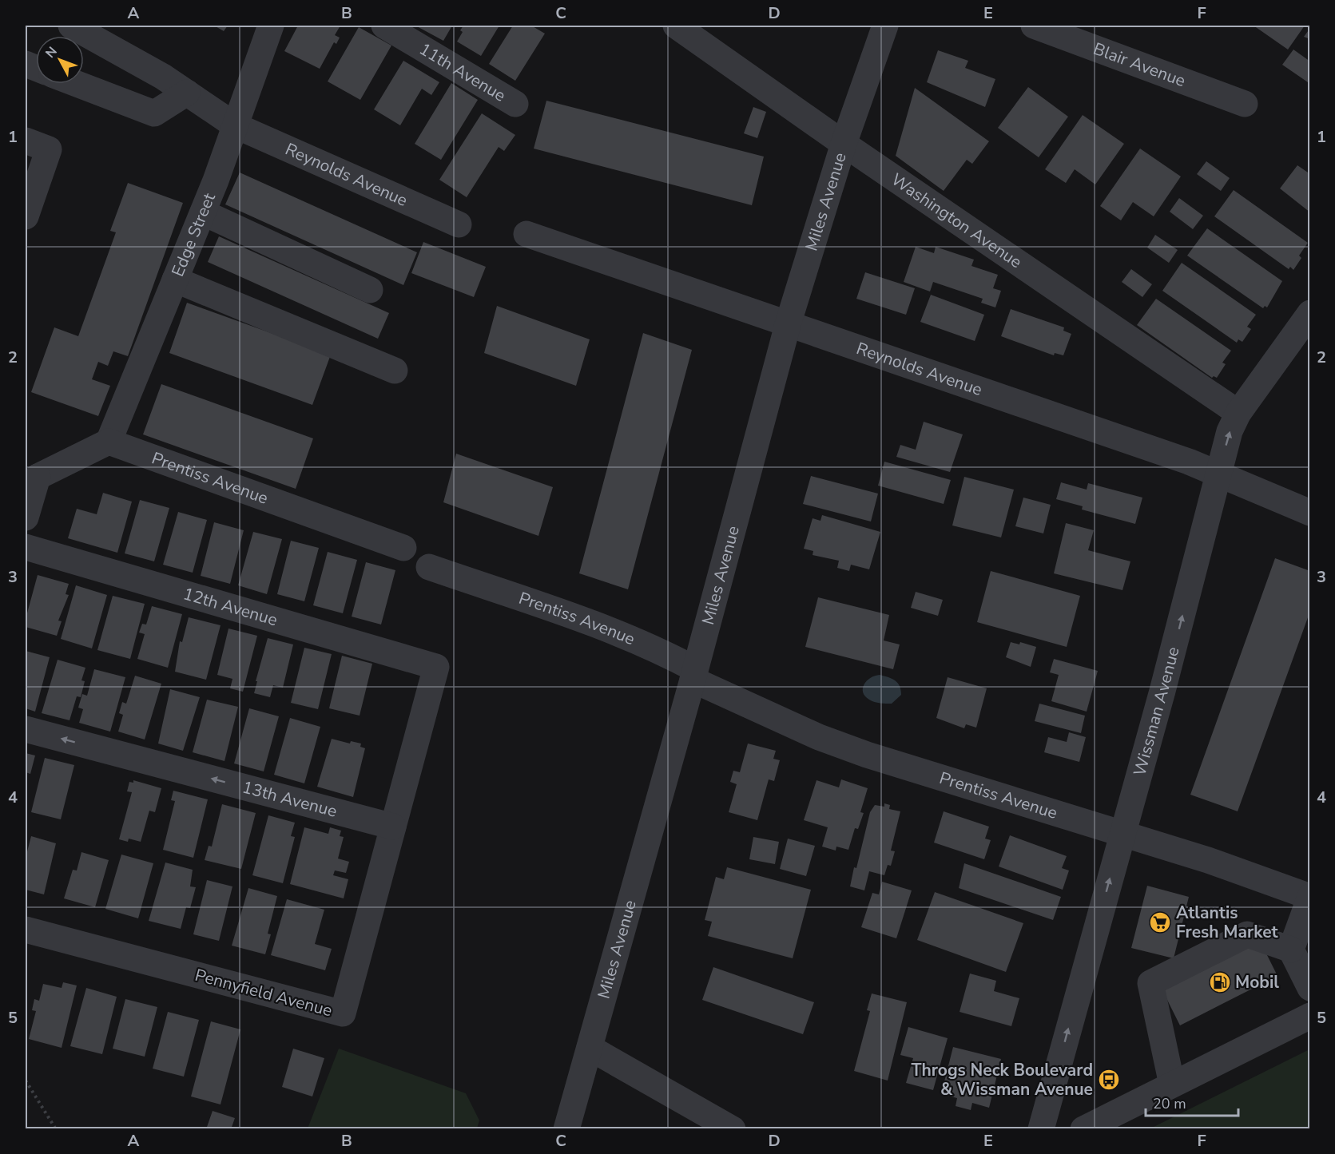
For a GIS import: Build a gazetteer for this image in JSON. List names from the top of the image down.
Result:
{
  "streets": {
    "street": [
      "Blair Avenue",
      "11th Avenue",
      "Reynolds Avenue",
      "Miles Avenue",
      "Washington Avenue",
      "Edge Street",
      "Prentiss Avenue",
      "12th Avenue",
      "Wissman Avenue",
      "13th Avenue",
      "Pennyfield Avenue"
    ]
  },
  "crossings": [
    ["Reynolds Avenue", "Miles Avenue"],
    ["Reynolds Avenue", "Edge Street"],
    ["Reynolds Avenue", "Wissman Avenue"],
    ["Miles Avenue", "Washington Avenue"],
    ["Miles Avenue", "Prentiss Avenue"],
    ["Washington Avenue", "Wissman Avenue"],
    ["Edge Street", "Prentiss Avenue"],
    ["Prentiss Avenue", "Wissman Avenue"],
    ["12th Avenue", "13th Avenue"],
    ["12th Avenue", "Pennyfield Avenue"],
    ["13th Avenue", "Pennyfield Avenue"]
  ],
  "one_way": ["Wissman Avenue", "13th Avenue"],
  "places": {
    "supermarket": ["Atlantis Fresh Market"],
    "fuel station": ["Mobil"],
    "bus stop": ["Throgs Neck Boulevard & Wissman Avenue"]
  },
  "scale_bar": "20 m",
  "north": "top left",
  "grid": {
    "columns": [
      "A",
      "B",
      "C",
      "D",
      "E",
      "F"
    ],
    "rows": [
      "1",
      "2",
      "3",
      "4",
      "5"
    ]
  }
}
